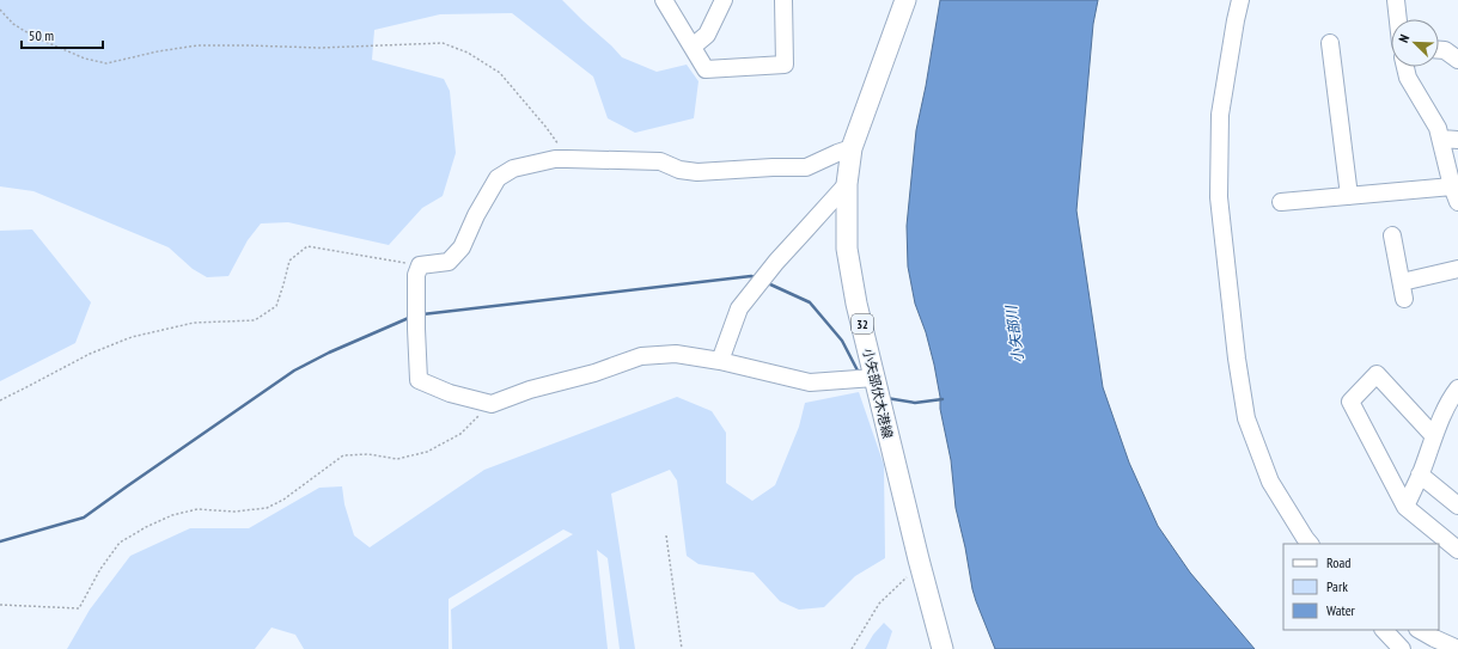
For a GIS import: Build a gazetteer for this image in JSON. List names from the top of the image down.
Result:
{
  "streets": {
    "main road": ["32", "小矢部伏木港線"]
  },
  "water": ["小矢部川"],
  "legend": ["Road", "Park", "Water"],
  "scale_bar": "50 m",
  "north": "top left"
}
